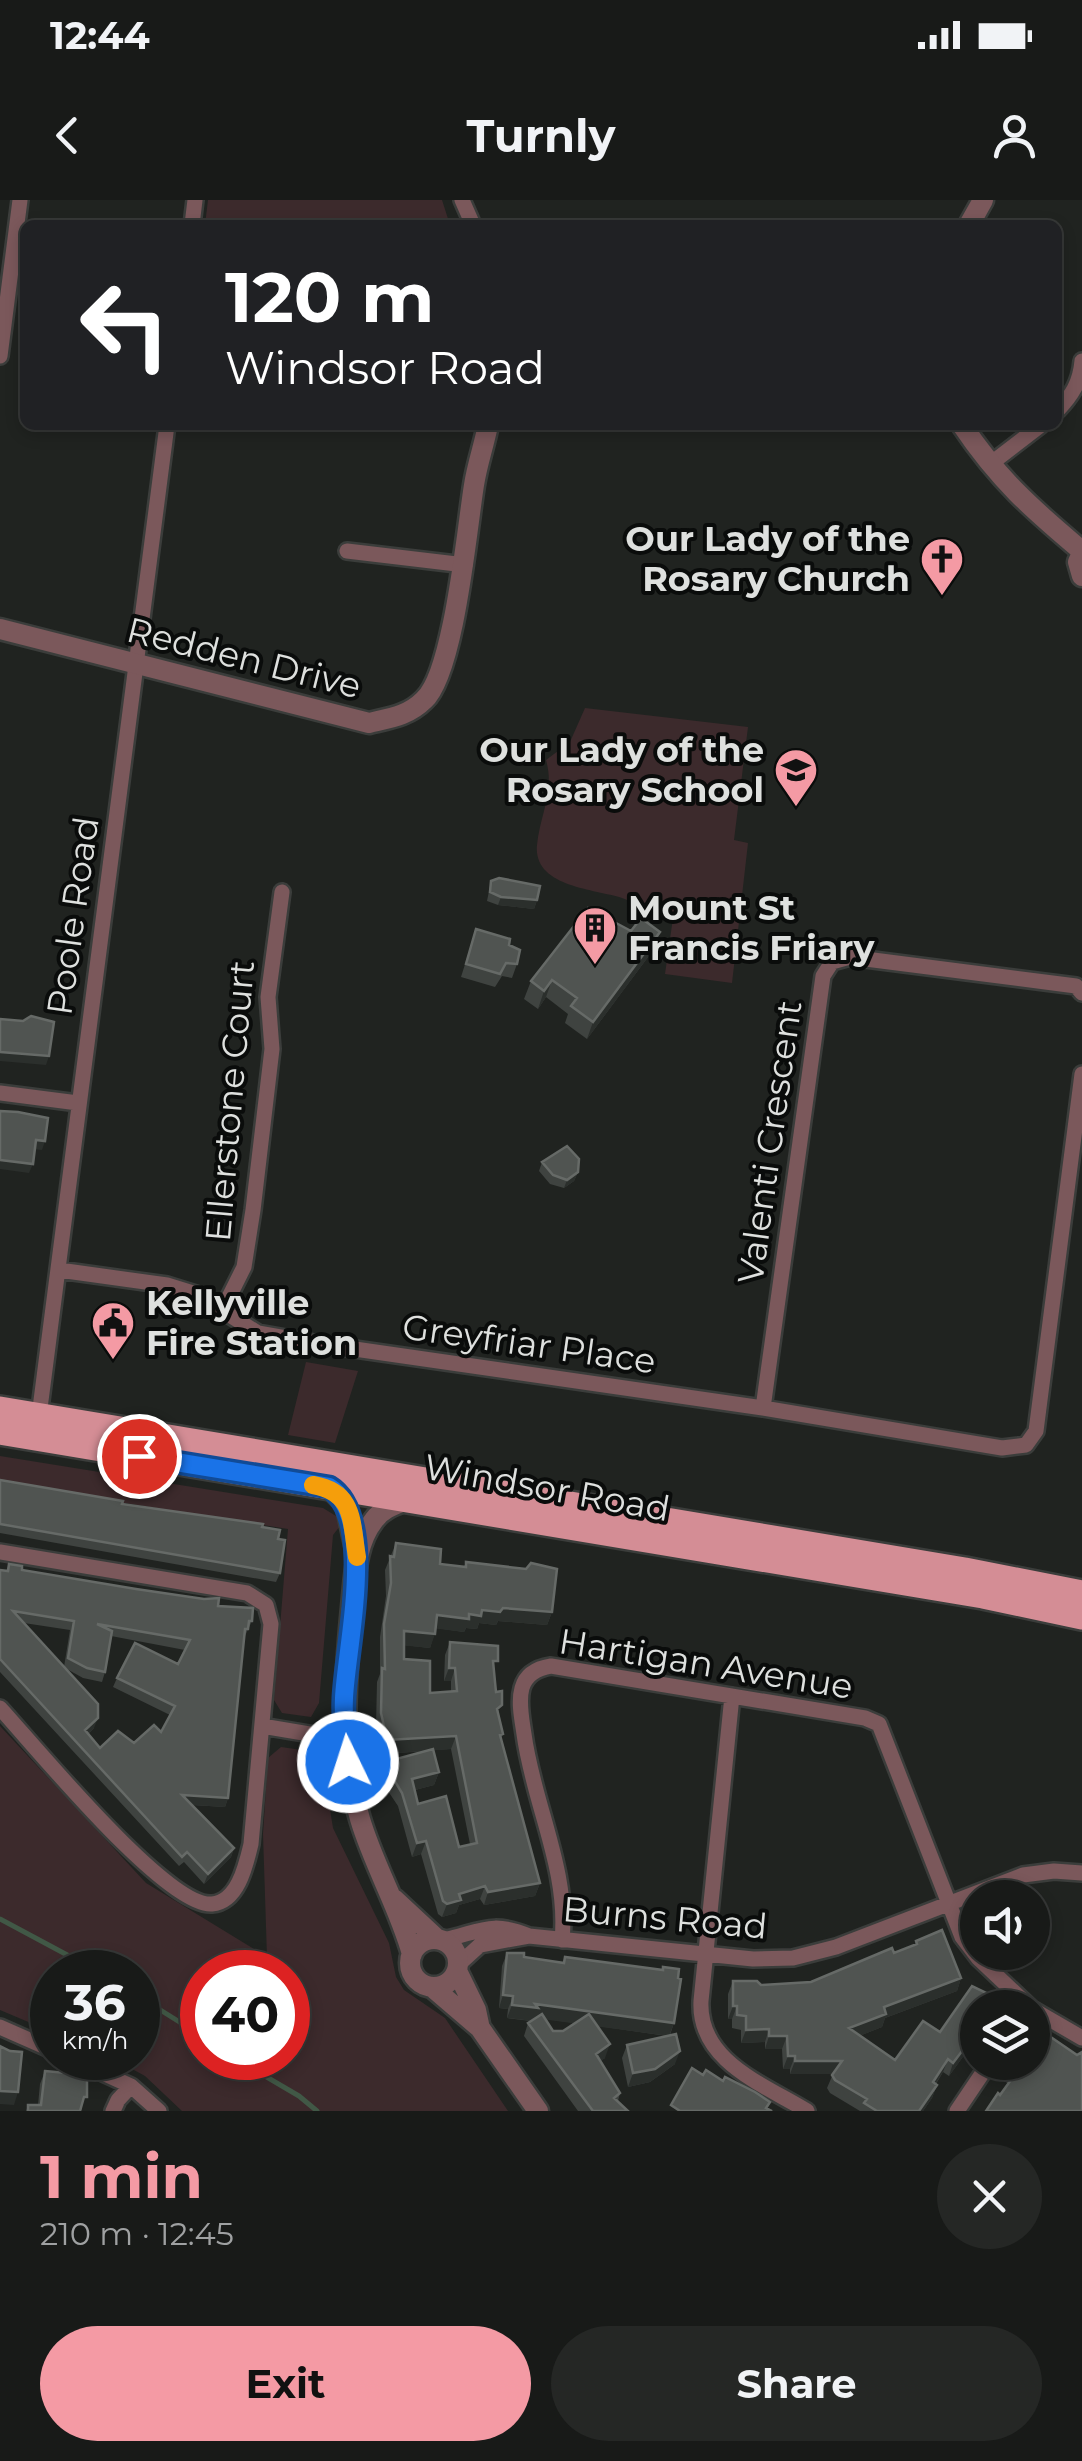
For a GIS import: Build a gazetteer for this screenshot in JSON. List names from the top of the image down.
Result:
{
  "streets": {
    "main road": ["Windsor Road"],
    "street": [
      "Redden Drive",
      "Poole Road",
      "Ellerstone Court",
      "Valenti Crescent",
      "Greyfriar Place",
      "Hartigan Avenue",
      "Burns Road"
    ]
  },
  "crossings": [
    ["Redden Drive", "Poole Road"],
    ["Poole Road", "Greyfriar Place"],
    ["Poole Road", "Windsor Road"],
    ["Ellerstone Court", "Greyfriar Place"],
    ["Valenti Crescent", "Greyfriar Place"],
    ["Hartigan Avenue", "Burns Road"]
  ],
  "places": {
    "church": ["Our Lady of the Rosary Church"],
    "school or university": ["Our Lady of the Rosary School"],
    "building": ["Mount St Francis Friary"],
    "public building": ["Kellyville Fire Station"]
  },
  "page": {
    "status": "12:44",
    "header": "Turnly",
    "turn": ["120 m", "Windsor Road"],
    "speed": "36 km/h",
    "limit": "40",
    "heading": ["1 min", "210 m · 12:45"],
    "buttons": ["Exit", "Share"]
  }
}
